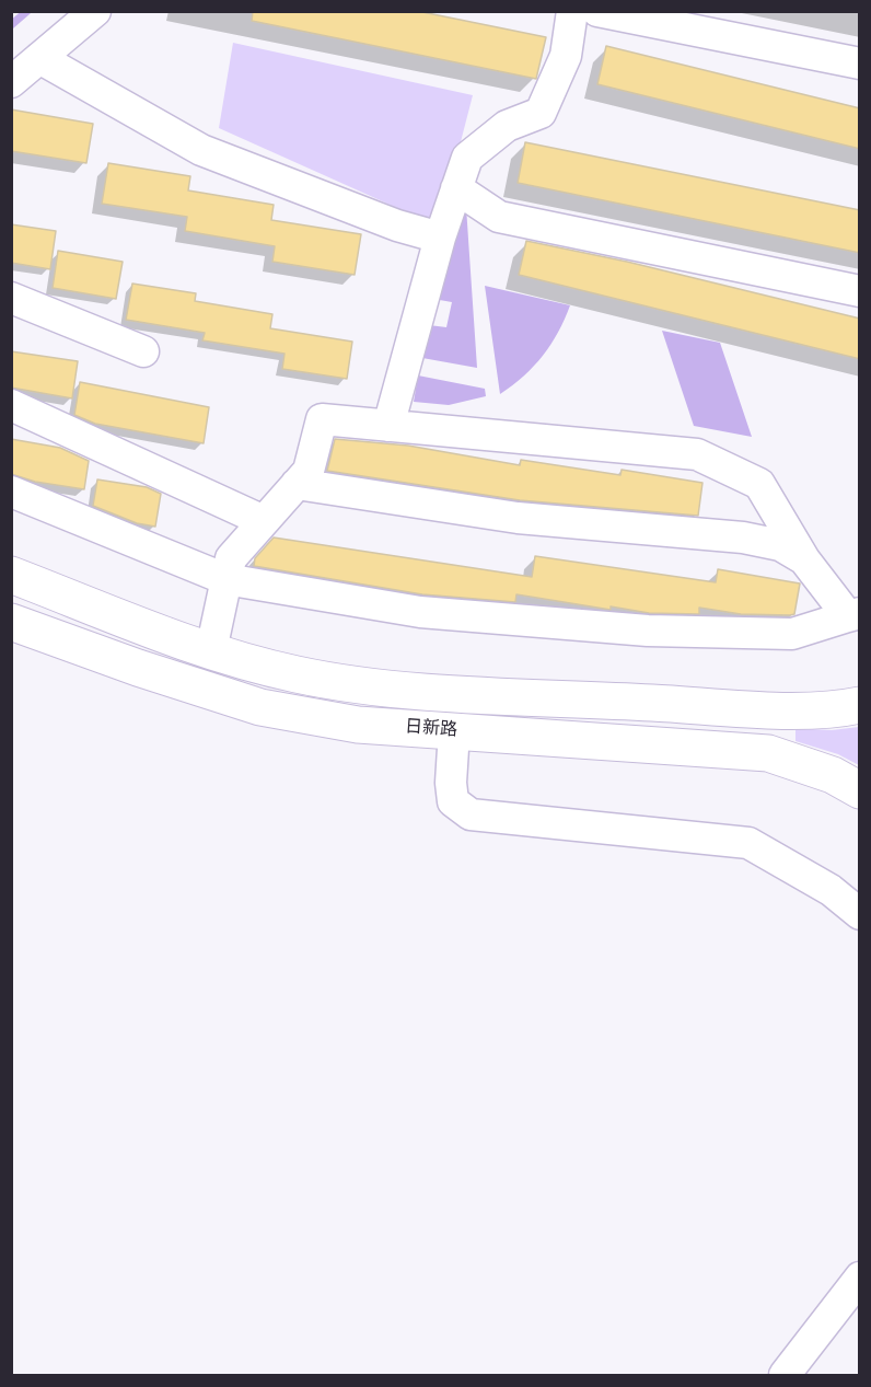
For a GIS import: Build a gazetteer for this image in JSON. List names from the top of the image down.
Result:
{
  "streets": {
    "main road": ["日新路"]
  }
}
